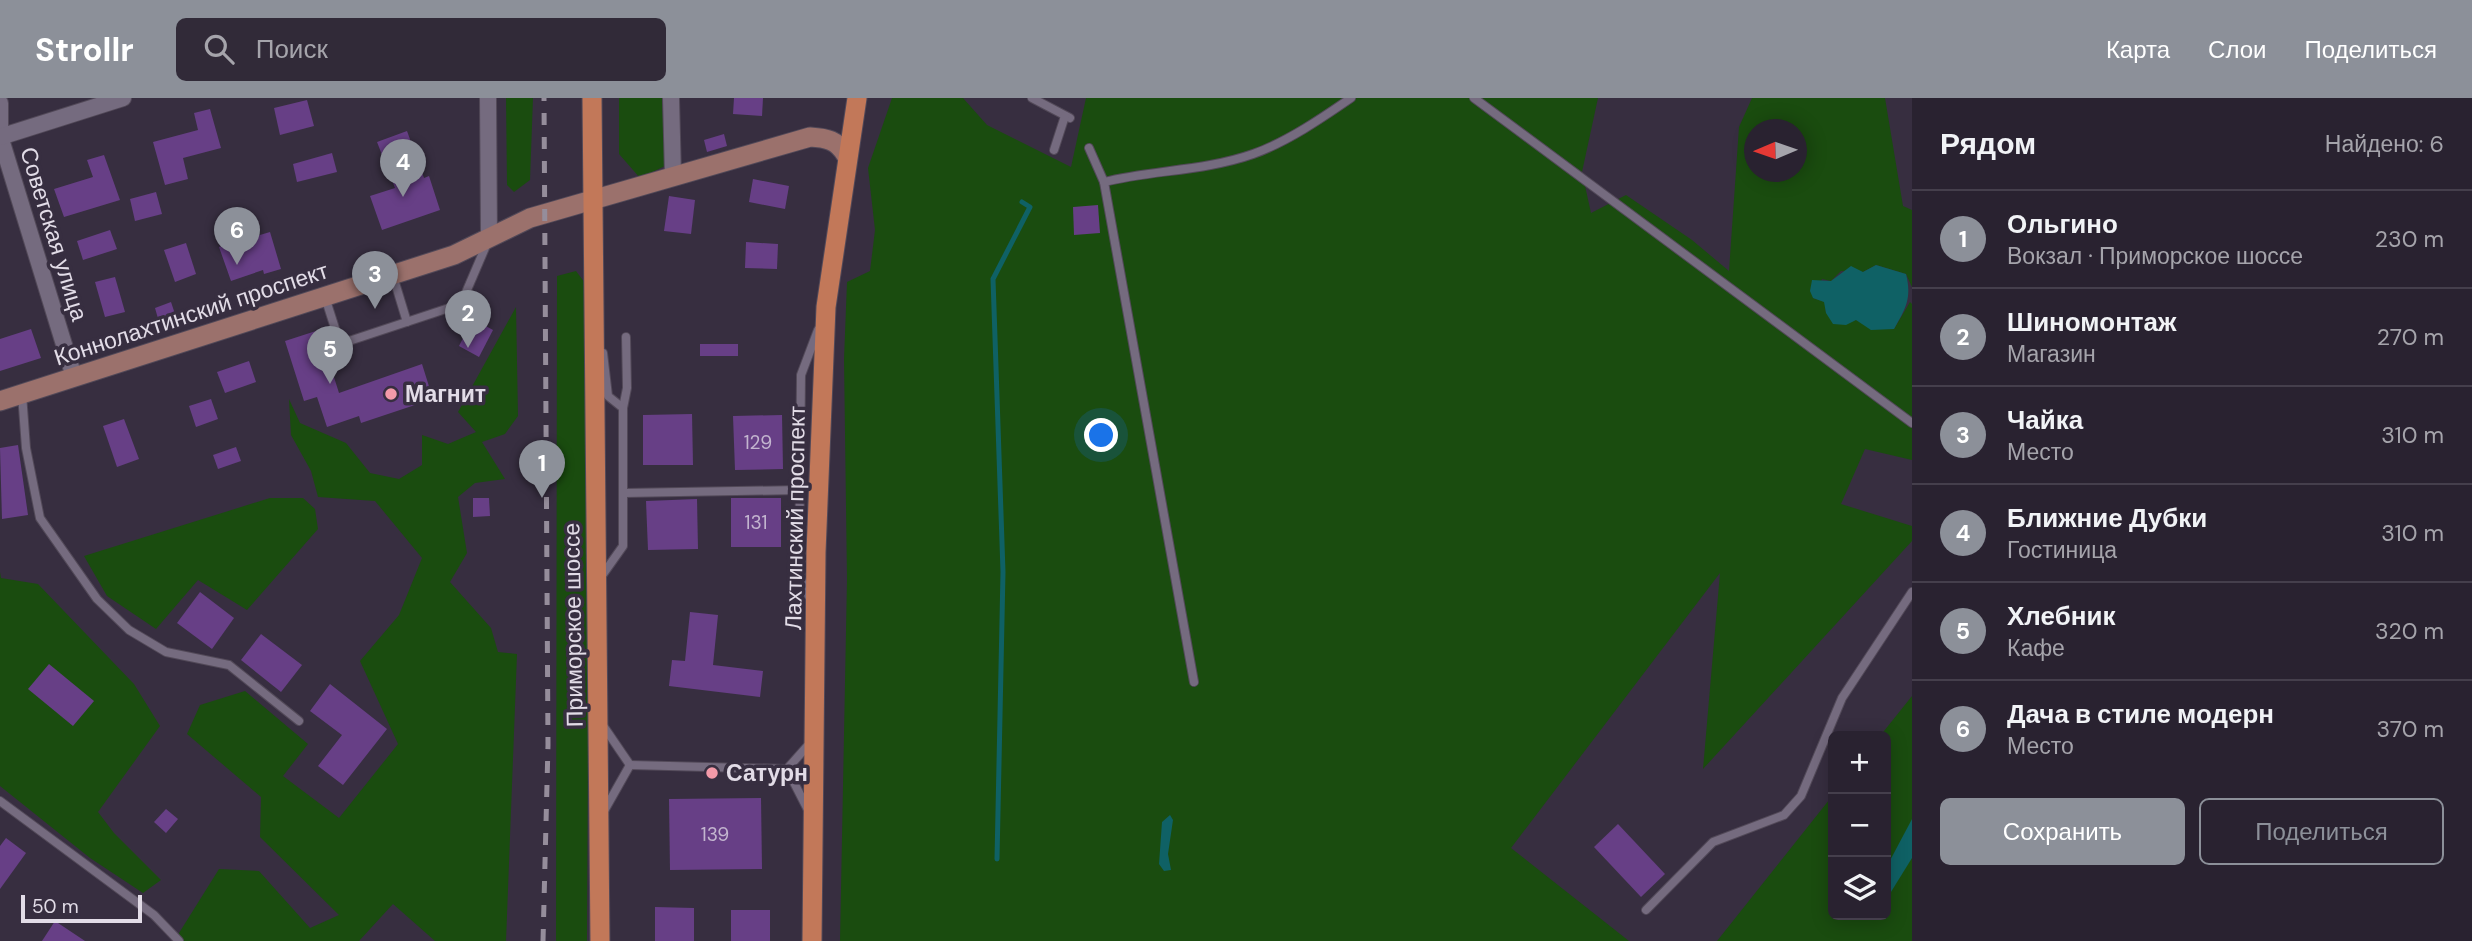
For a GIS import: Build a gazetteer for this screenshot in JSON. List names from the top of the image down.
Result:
{
  "streets": {
    "main road": ["Коннолахтинский проспект", "Лахтинский проспект", "Приморское шоссе"],
    "street": ["Советская улица"]
  },
  "crossings": [
    ["Советская улица", "Коннолахтинский проспект"],
    ["Коннолахтинский проспект", "Лахтинский проспект"],
    ["Коннолахтинский проспект", "Приморское шоссе"]
  ],
  "places": ["Магнит", "Сатурн"],
  "house_numbers": ["129", "131", "139"],
  "scale_bar": "50 m",
  "north": "left",
  "page": {
    "header": "Strollr",
    "search": "Поиск",
    "nav": ["Карта", "Слои", "Поделиться"],
    "heading": ["Рядом", "Найдено: 6"],
    "pins": [
      "4",
      "6",
      "3",
      "2",
      "5",
      "1"
    ],
    "list": [
      {
        "mark": "1",
        "name": "Ольгино",
        "note": "Вокзал · Приморское шоссе",
        "value": "230 m"
      },
      {
        "mark": "2",
        "name": "Шиномонтаж",
        "note": "Магазин",
        "value": "270 m"
      },
      {
        "mark": "3",
        "name": "Чайка",
        "note": "Место",
        "value": "310 m"
      },
      {
        "mark": "4",
        "name": "Ближние Дубки",
        "note": "Гостиница",
        "value": "310 m"
      },
      {
        "mark": "5",
        "name": "Хлебник",
        "note": "Кафе",
        "value": "320 m"
      },
      {
        "mark": "6",
        "name": "Дача в стиле модерн",
        "note": "Место",
        "value": "370 m"
      }
    ],
    "map_buttons": ["+", "−"],
    "buttons": ["Сохранить", "Поделиться"],
    "scale": "50 m"
  }
}
